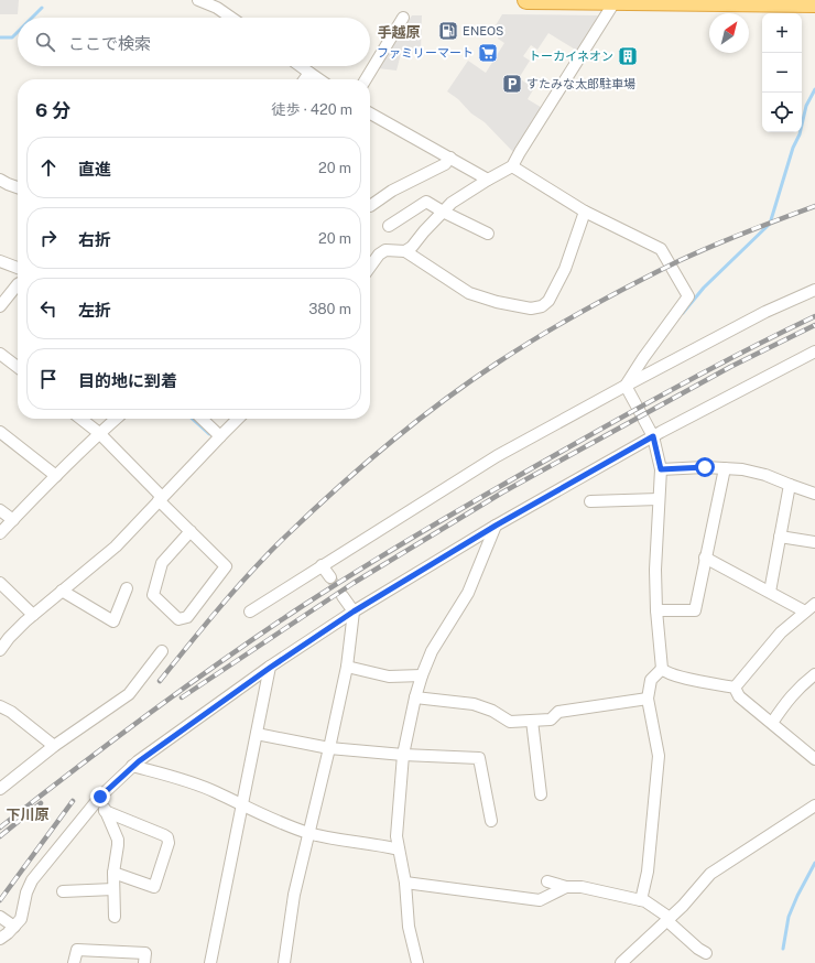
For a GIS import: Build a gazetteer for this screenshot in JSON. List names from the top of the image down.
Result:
{
  "districts": ["手越原", "下川原"],
  "places": {
    "fuel station": ["ENEOS"],
    "supermarket": ["ファミリーマート"],
    "building": ["トーカイネオン"],
    "parking": ["すたみな太郎駐車場"]
  },
  "north": "top right",
  "page": {
    "map_buttons": ["+", "−"],
    "search": "ここで検索",
    "heading": ["6 分", "徒歩 · 420 m"],
    "list": [
      ["直進", "20 m"],
      ["右折", "20 m"],
      ["左折", "380 m"],
      "目的地に到着"
    ]
  }
}
